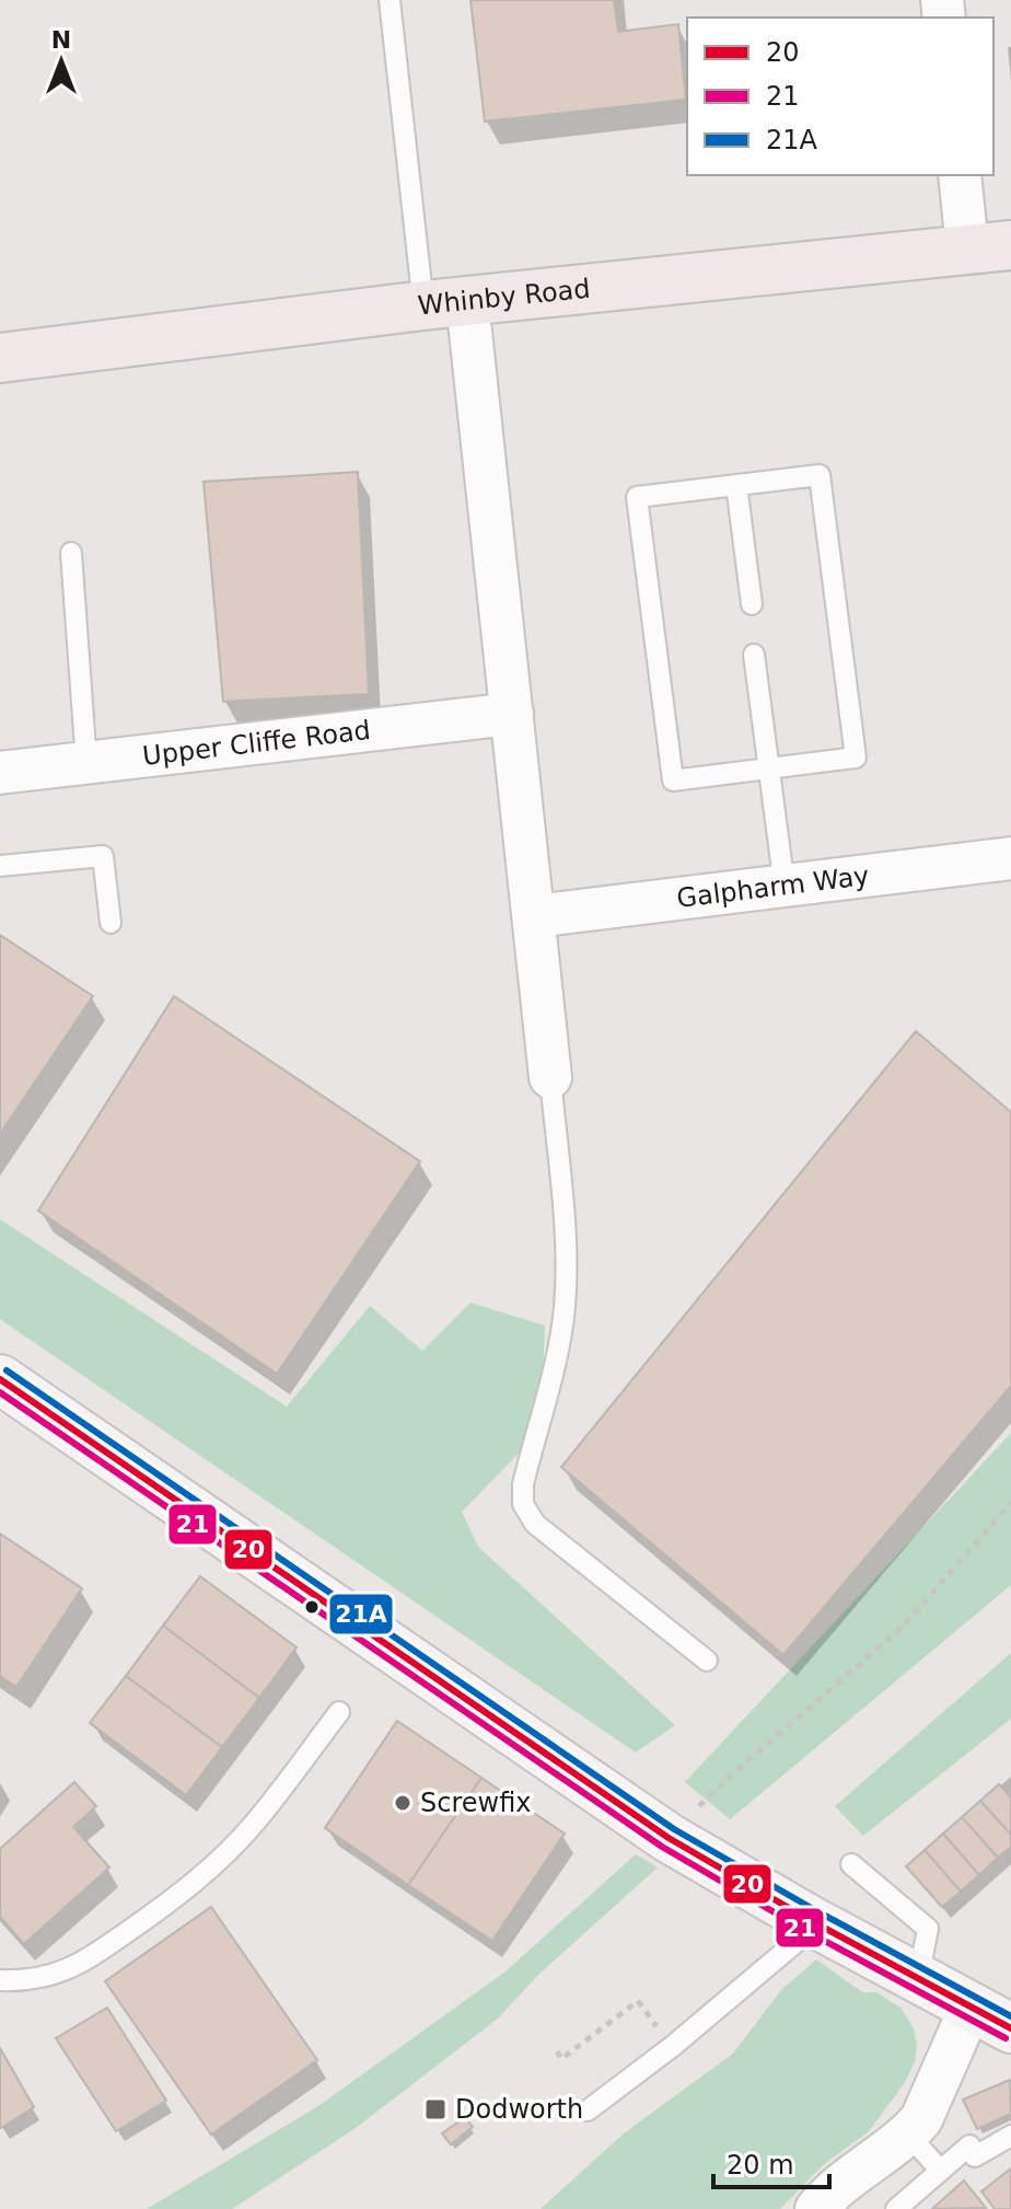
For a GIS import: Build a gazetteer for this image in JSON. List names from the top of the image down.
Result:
{
  "streets": {
    "highway": ["Whinby Road"],
    "street": ["Upper Cliffe Road", "Galpharm Way"]
  },
  "places": {
    "other": ["Screwfix"],
    "transit": ["Dodworth"]
  },
  "lines": ["transit line 21A", "transit line 20", "transit line 21"],
  "legend": ["20", "21", "21A"],
  "scale_bar": "20 m",
  "north": "top"
}
